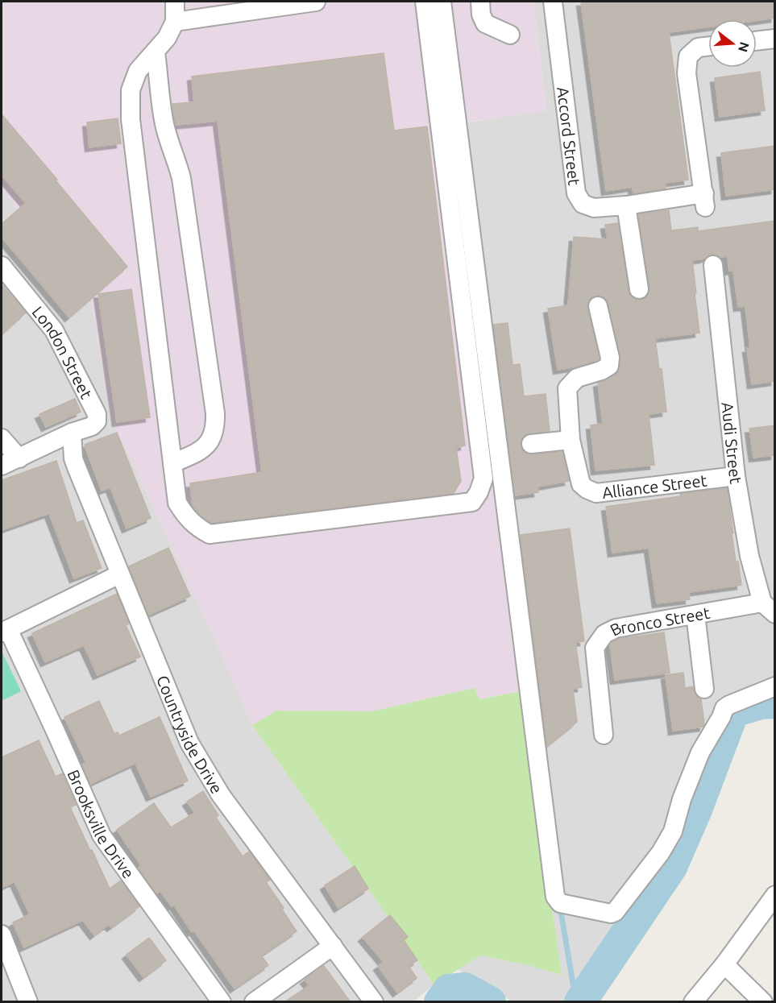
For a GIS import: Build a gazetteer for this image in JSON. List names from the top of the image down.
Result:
{
  "streets": {
    "street": [
      "Accord Street",
      "London Street",
      "Audi Street",
      "Alliance Street",
      "Bronco Street",
      "Countryside Drive",
      "Brooksville Drive"
    ]
  },
  "crossings": [
    ["London Street", "Countryside Drive"],
    ["Audi Street", "Alliance Street"],
    ["Audi Street", "Bronco Street"]
  ],
  "north": "right"
}
